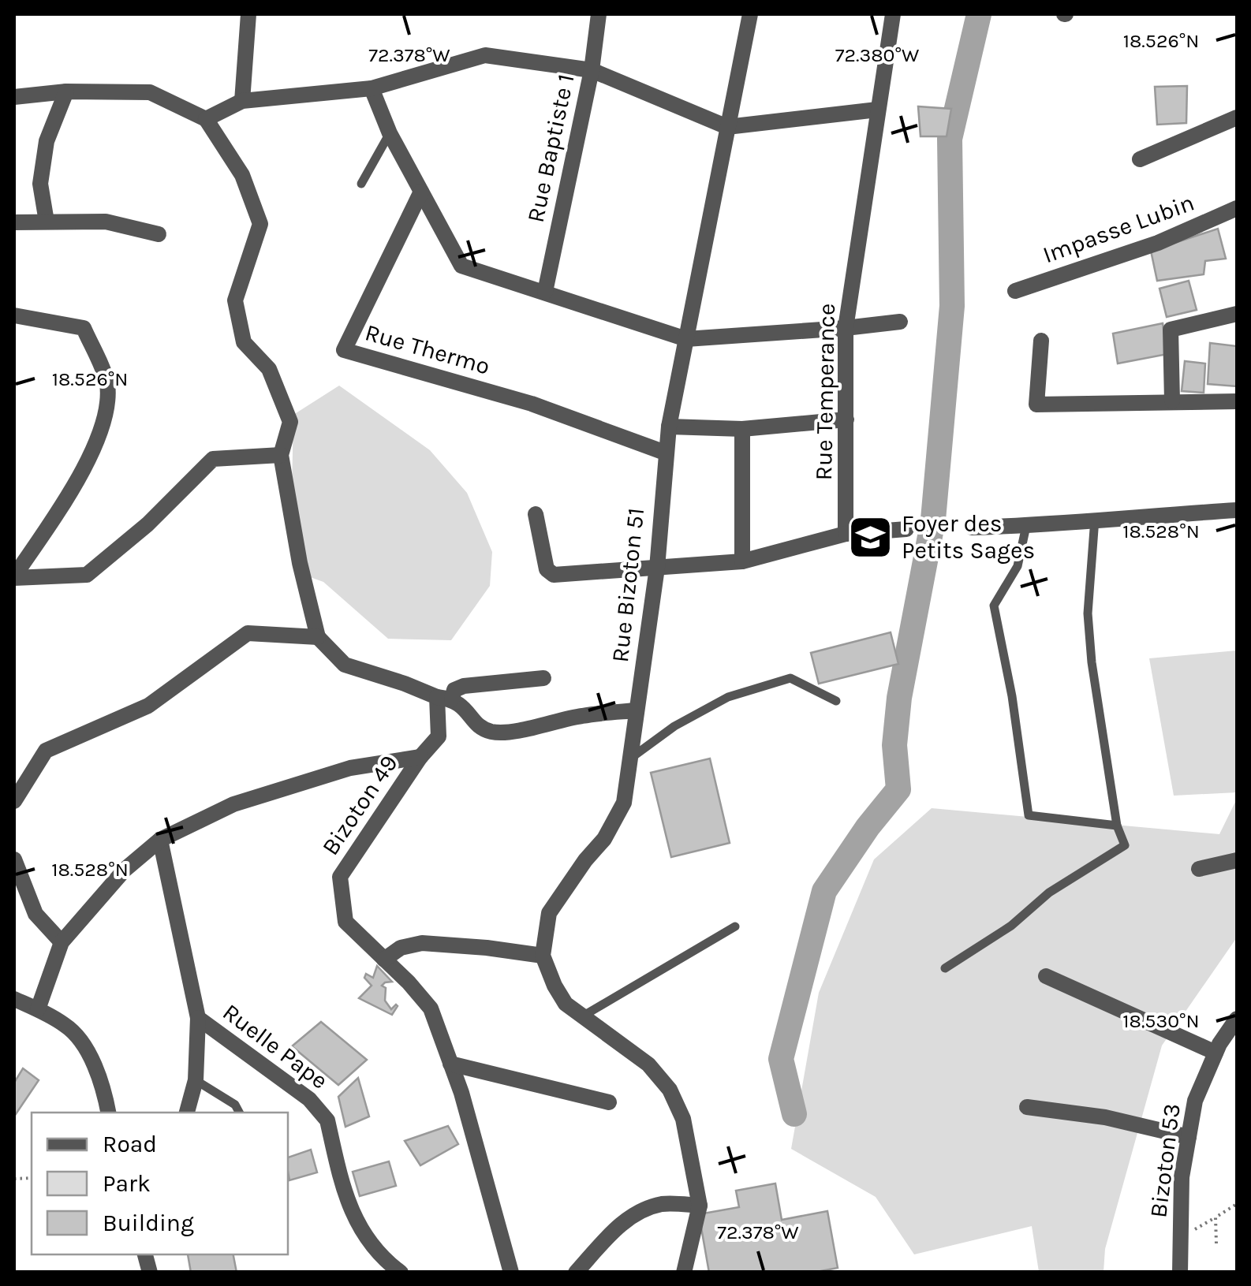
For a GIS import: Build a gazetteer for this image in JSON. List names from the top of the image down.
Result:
{
  "streets": {
    "street": [
      "Rue Baptiste 1",
      "Impasse Lubin",
      "Rue Thermo",
      "Rue Temperance",
      "Rue Bizoton 51",
      "Bizoton 49",
      "Ruelle Pape",
      "Bizoton 53"
    ]
  },
  "crossings": [
    ["Rue Thermo", "Rue Bizoton 51"]
  ],
  "places": {
    "school or university": ["Foyer des Petits Sages"]
  },
  "legend": ["Road", "Park", "Building"],
  "coordinates": [
    "18.526°N",
    "72.378°W",
    "72.380°W",
    "18.528°N",
    "18.530°N"
  ]
}
